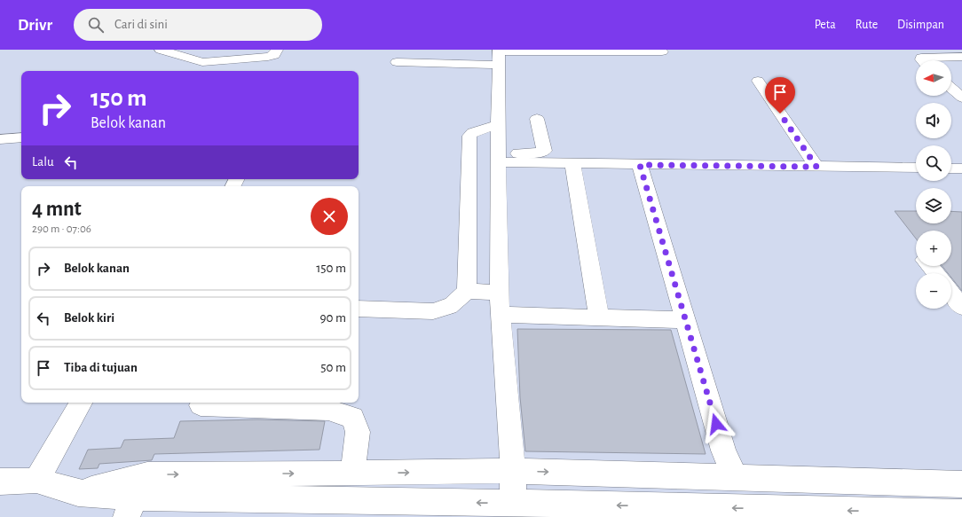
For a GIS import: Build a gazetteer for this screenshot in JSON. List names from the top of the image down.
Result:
{
  "north": "left",
  "page": {
    "header": "Drivr",
    "search": "Cari di sini",
    "nav": ["Peta", "Rute", "Disimpan"],
    "map_buttons": ["+", "−"],
    "turn": ["150 m", "Belok kanan"],
    "then": "Lalu",
    "heading": ["4 mnt", "290 m · 07:06"],
    "list": [
      {
        "name": "Belok kanan",
        "value": "150 m"
      },
      {
        "name": "Belok kiri",
        "value": "90 m"
      },
      {
        "name": "Tiba di tujuan",
        "value": "50 m"
      }
    ]
  }
}
